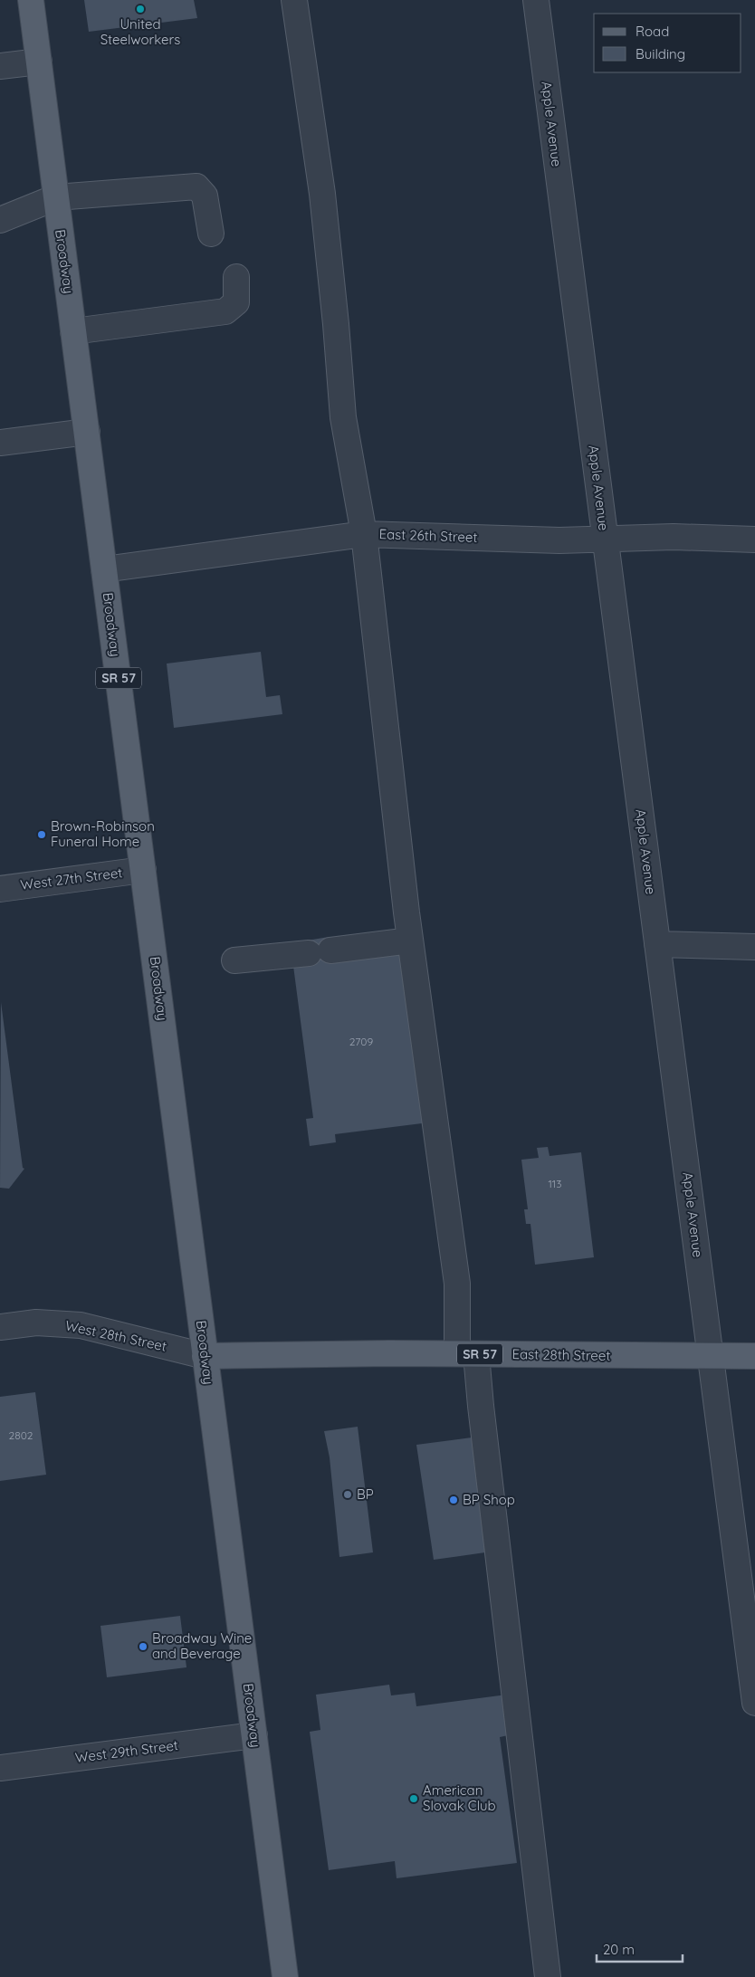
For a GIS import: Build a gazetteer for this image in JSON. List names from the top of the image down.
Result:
{
  "streets": {
    "main road": ["Broadway", "SR 57", "East 28th Street"],
    "street": [
      "Apple Avenue",
      "East 26th Street",
      "West 27th Street",
      "West 28th Street",
      "West 29th Street"
    ]
  },
  "crossings": [
    ["Apple Avenue", "East 26th Street"],
    ["Apple Avenue", "East 28th Street"],
    ["Broadway", "East 26th Street"],
    ["Broadway", "West 27th Street"],
    ["Broadway", "West 28th Street"],
    ["Broadway", "East 28th Street"],
    ["Broadway", "West 29th Street"],
    ["West 28th Street", "East 28th Street"]
  ],
  "places": [
    "United Steelworkers",
    "Brown-Robinson Funeral Home",
    "BP",
    "BP Shop",
    "Broadway Wine and Beverage",
    "American Slovak Club"
  ],
  "house_numbers": ["2709", "113", "2802"],
  "legend": ["Road", "Building"],
  "scale_bar": "20 m"
}
